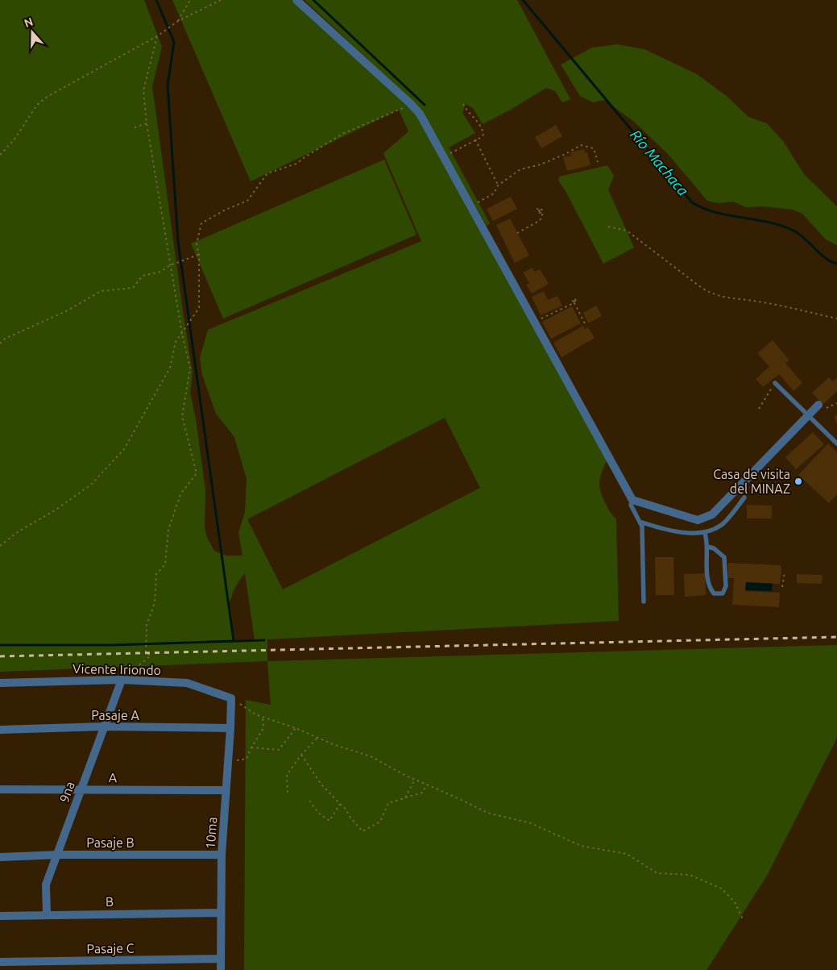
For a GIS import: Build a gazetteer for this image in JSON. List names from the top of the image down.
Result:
{
  "streets": {
    "street": [
      "Vicente Iriondo",
      "Pasaje A",
      "A",
      "9na",
      "10ma",
      "Pasaje B",
      "B",
      "Pasaje C"
    ]
  },
  "crossings": [
    ["Vicente Iriondo", "9na"],
    ["Vicente Iriondo", "10ma"],
    ["Pasaje A", "9na"],
    ["Pasaje A", "10ma"],
    ["A", "9na"],
    ["A", "10ma"],
    ["9na", "Pasaje B"],
    ["9na", "B"],
    ["10ma", "Pasaje B"],
    ["10ma", "B"],
    ["10ma", "Pasaje C"]
  ],
  "water": ["Río Machaca"],
  "places": ["Casa de visita del MINAZ"],
  "north": "top"
}
